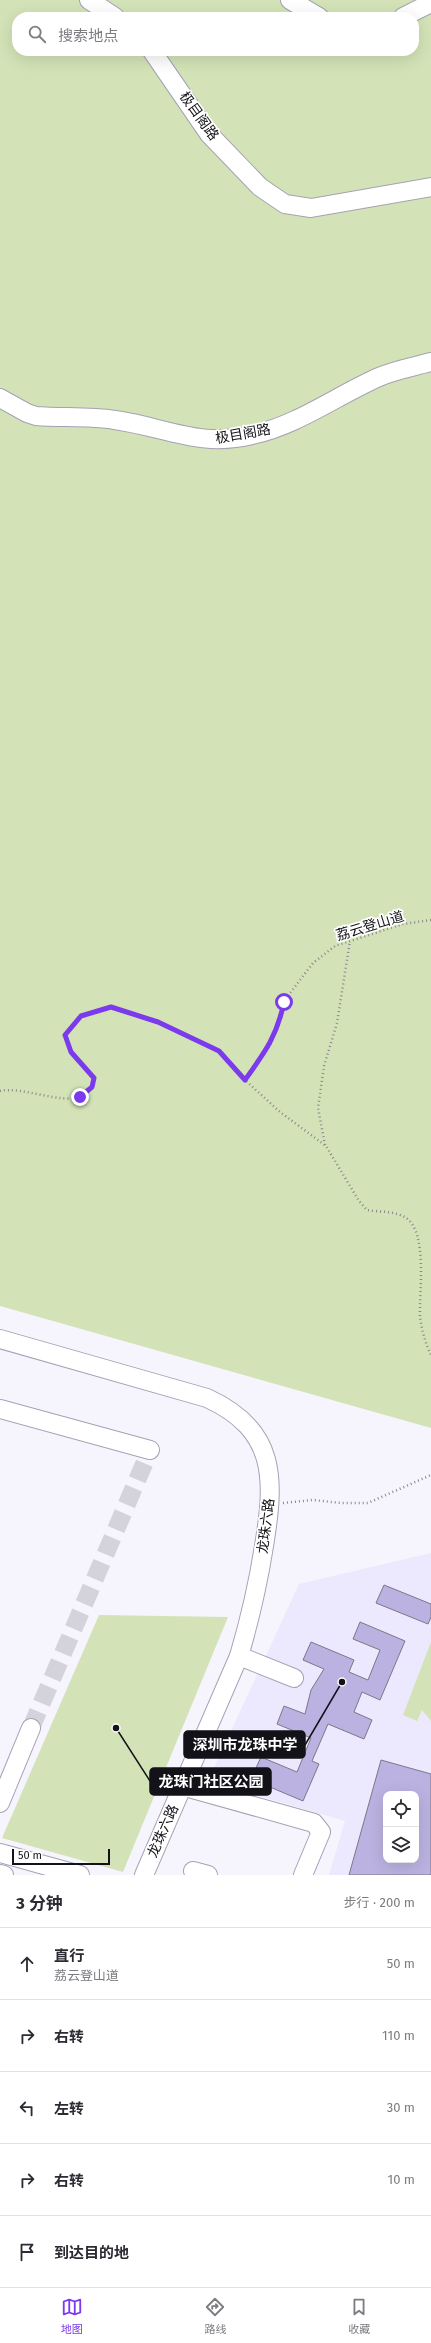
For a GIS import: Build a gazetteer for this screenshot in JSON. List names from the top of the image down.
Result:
{
  "streets": {
    "street": ["极目阁路", "龙珠六路"],
    "path": ["荔云登山道"]
  },
  "places": ["深圳市龙珠中学", "龙珠门社区公园"],
  "scale_bar": "50 m",
  "page": {
    "search": "搜索地点",
    "scale": "50 m",
    "heading": ["3 分钟", "步行 · 200 m"],
    "list": [
      ["直行", "荔云登山道", "50 m"],
      ["右转", "110 m"],
      ["左转", "30 m"],
      ["右转", "10 m"],
      "到达目的地"
    ],
    "nav": ["地图", "路线", "收藏"]
  }
}
